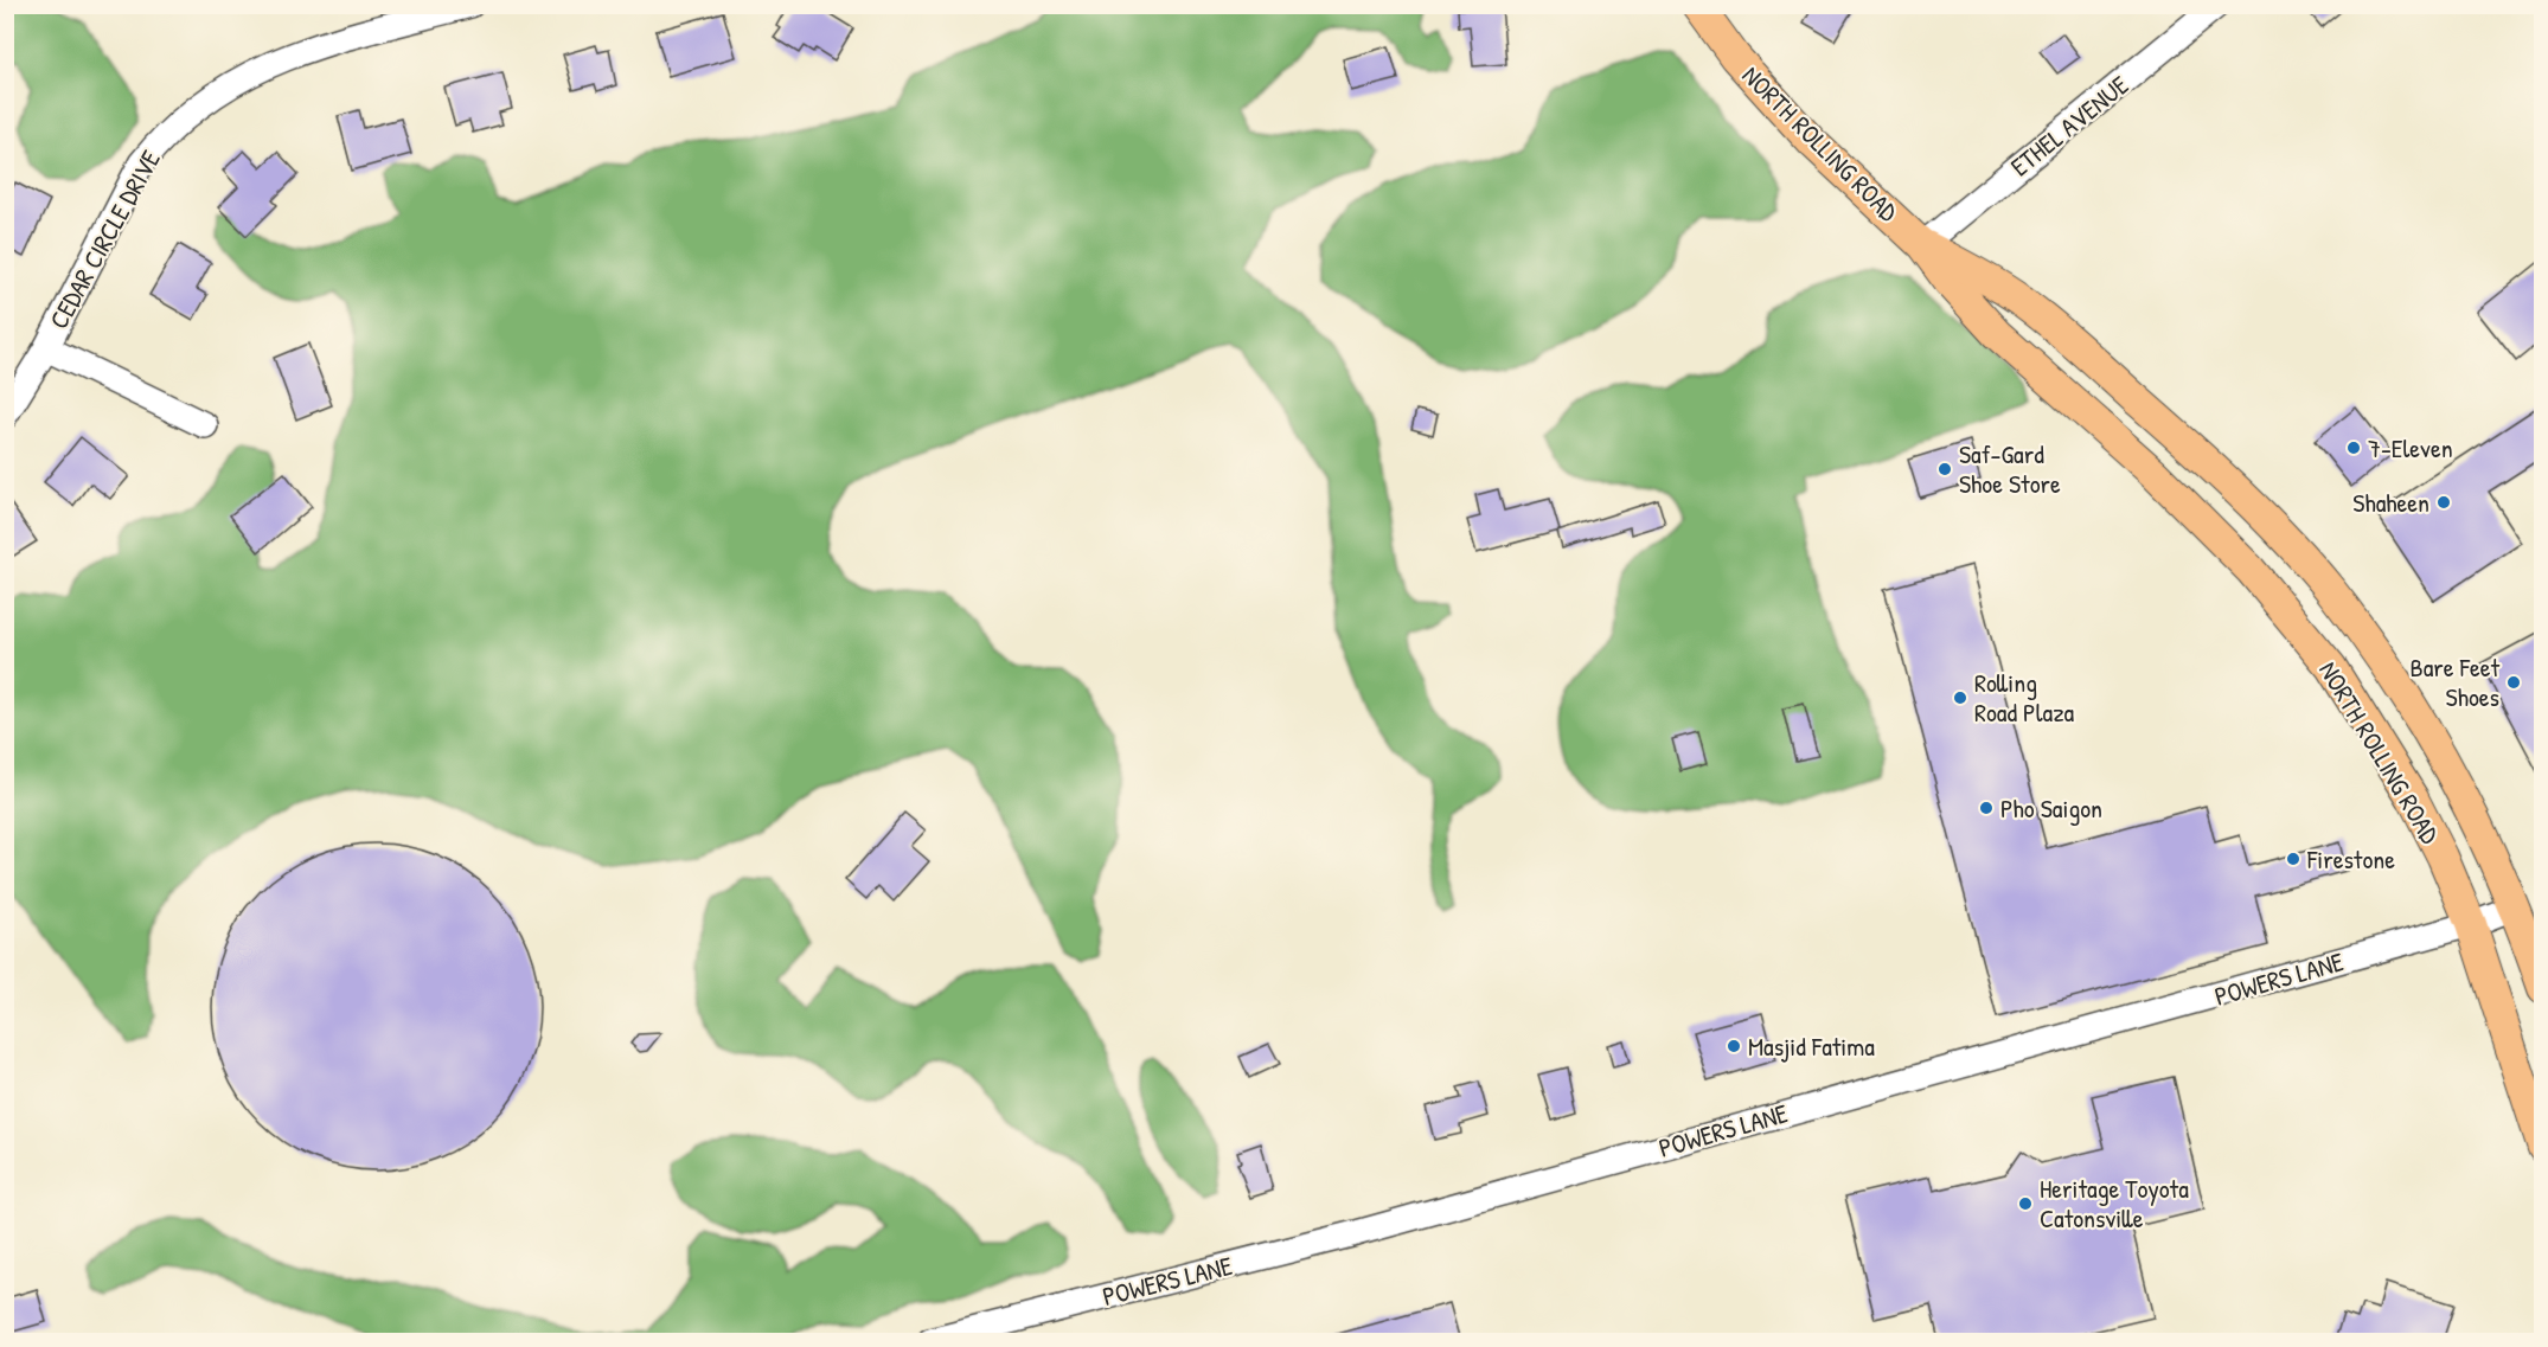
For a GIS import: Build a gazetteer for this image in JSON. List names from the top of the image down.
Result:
{
  "streets": {
    "main road": ["NORTH ROLLING ROAD"],
    "street": ["ETHEL AVENUE", "CEDAR CIRCLE DRIVE", "POWERS LANE"]
  },
  "crossings": [
    ["ETHEL AVENUE", "NORTH ROLLING ROAD"],
    ["NORTH ROLLING ROAD", "POWERS LANE"]
  ],
  "places": [
    "7-Eleven",
    "Saf-Gard Shoe Store",
    "Shaheen",
    "Bare Feet Shoes",
    "Rolling Road Plaza",
    "Pho Saigon",
    "Firestone",
    "Masjid Fatima",
    "Heritage Toyota Catonsville"
  ]
}
